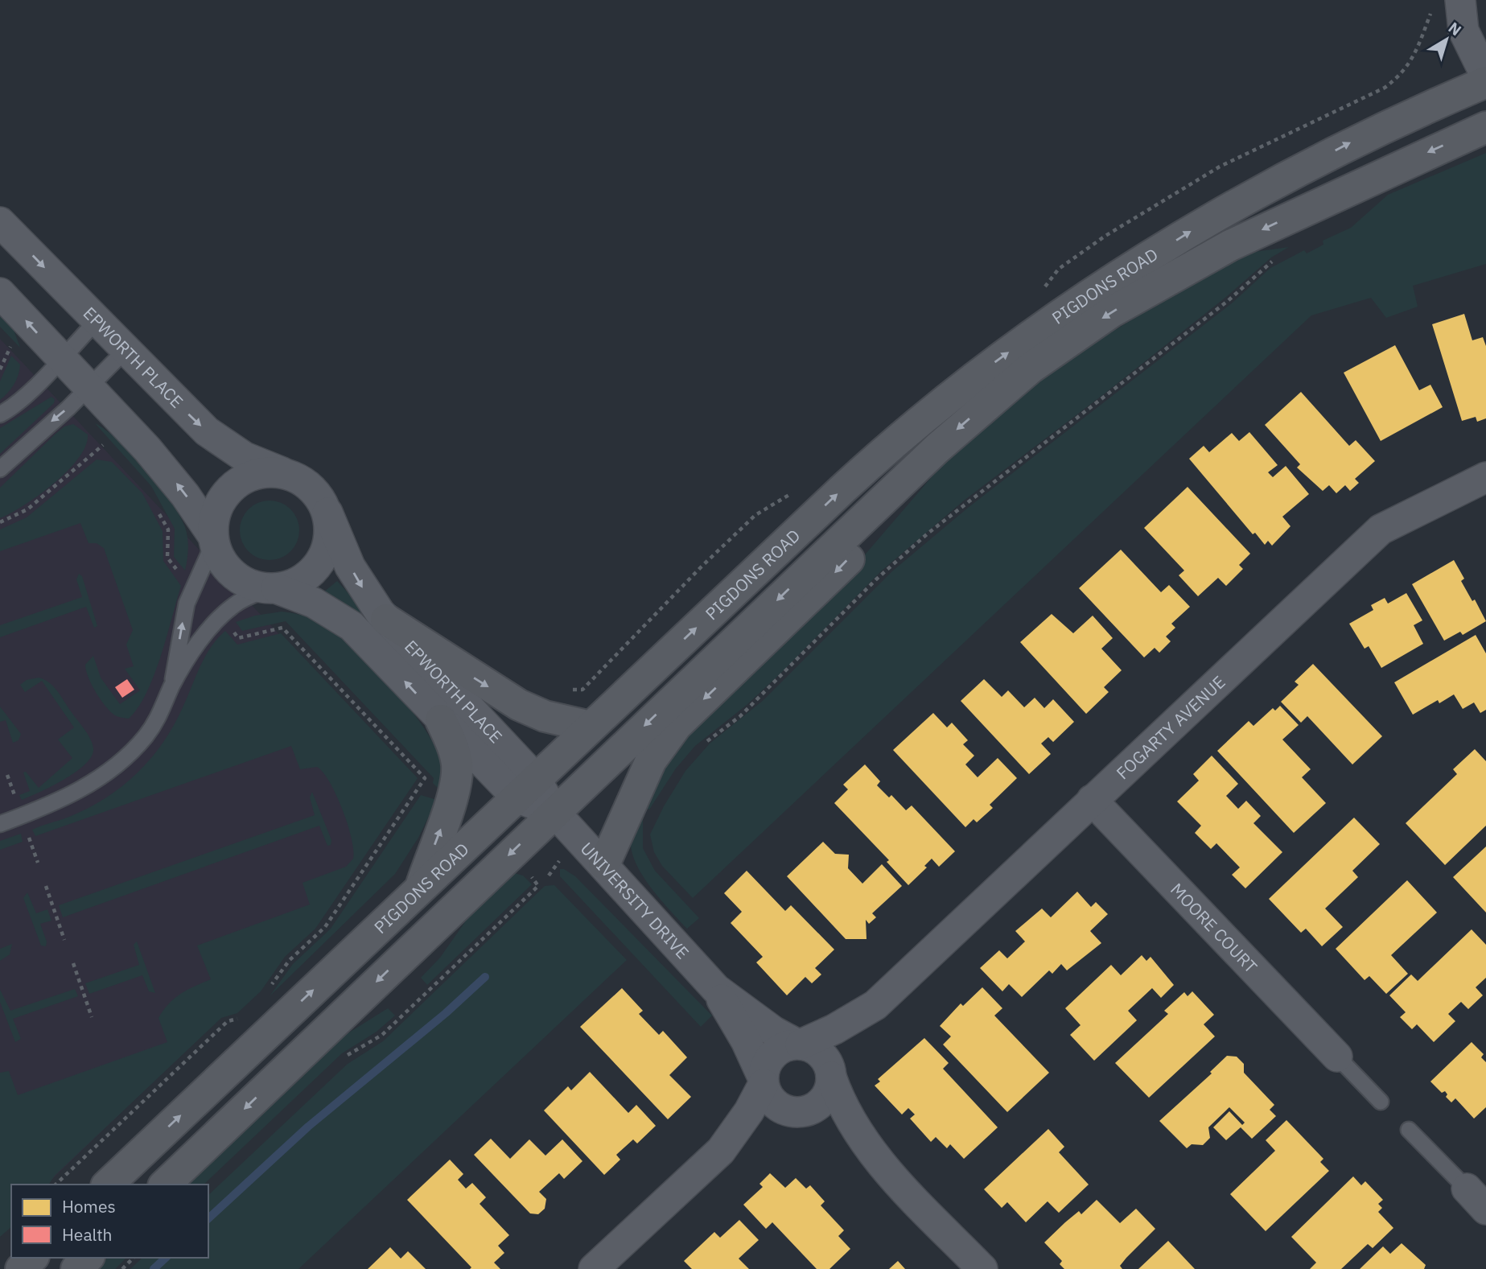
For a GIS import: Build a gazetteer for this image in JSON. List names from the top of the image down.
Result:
{
  "streets": {
    "street": [
      "PIGDONS ROAD",
      "EPWORTH PLACE",
      "FOGARTY AVENUE",
      "UNIVERSITY DRIVE",
      "MOORE COURT"
    ]
  },
  "crossings": [
    ["PIGDONS ROAD", "EPWORTH PLACE"],
    ["PIGDONS ROAD", "UNIVERSITY DRIVE"],
    ["EPWORTH PLACE", "UNIVERSITY DRIVE"],
    ["FOGARTY AVENUE", "MOORE COURT"]
  ],
  "legend": ["Homes", "Health"],
  "north": "top right"
}
